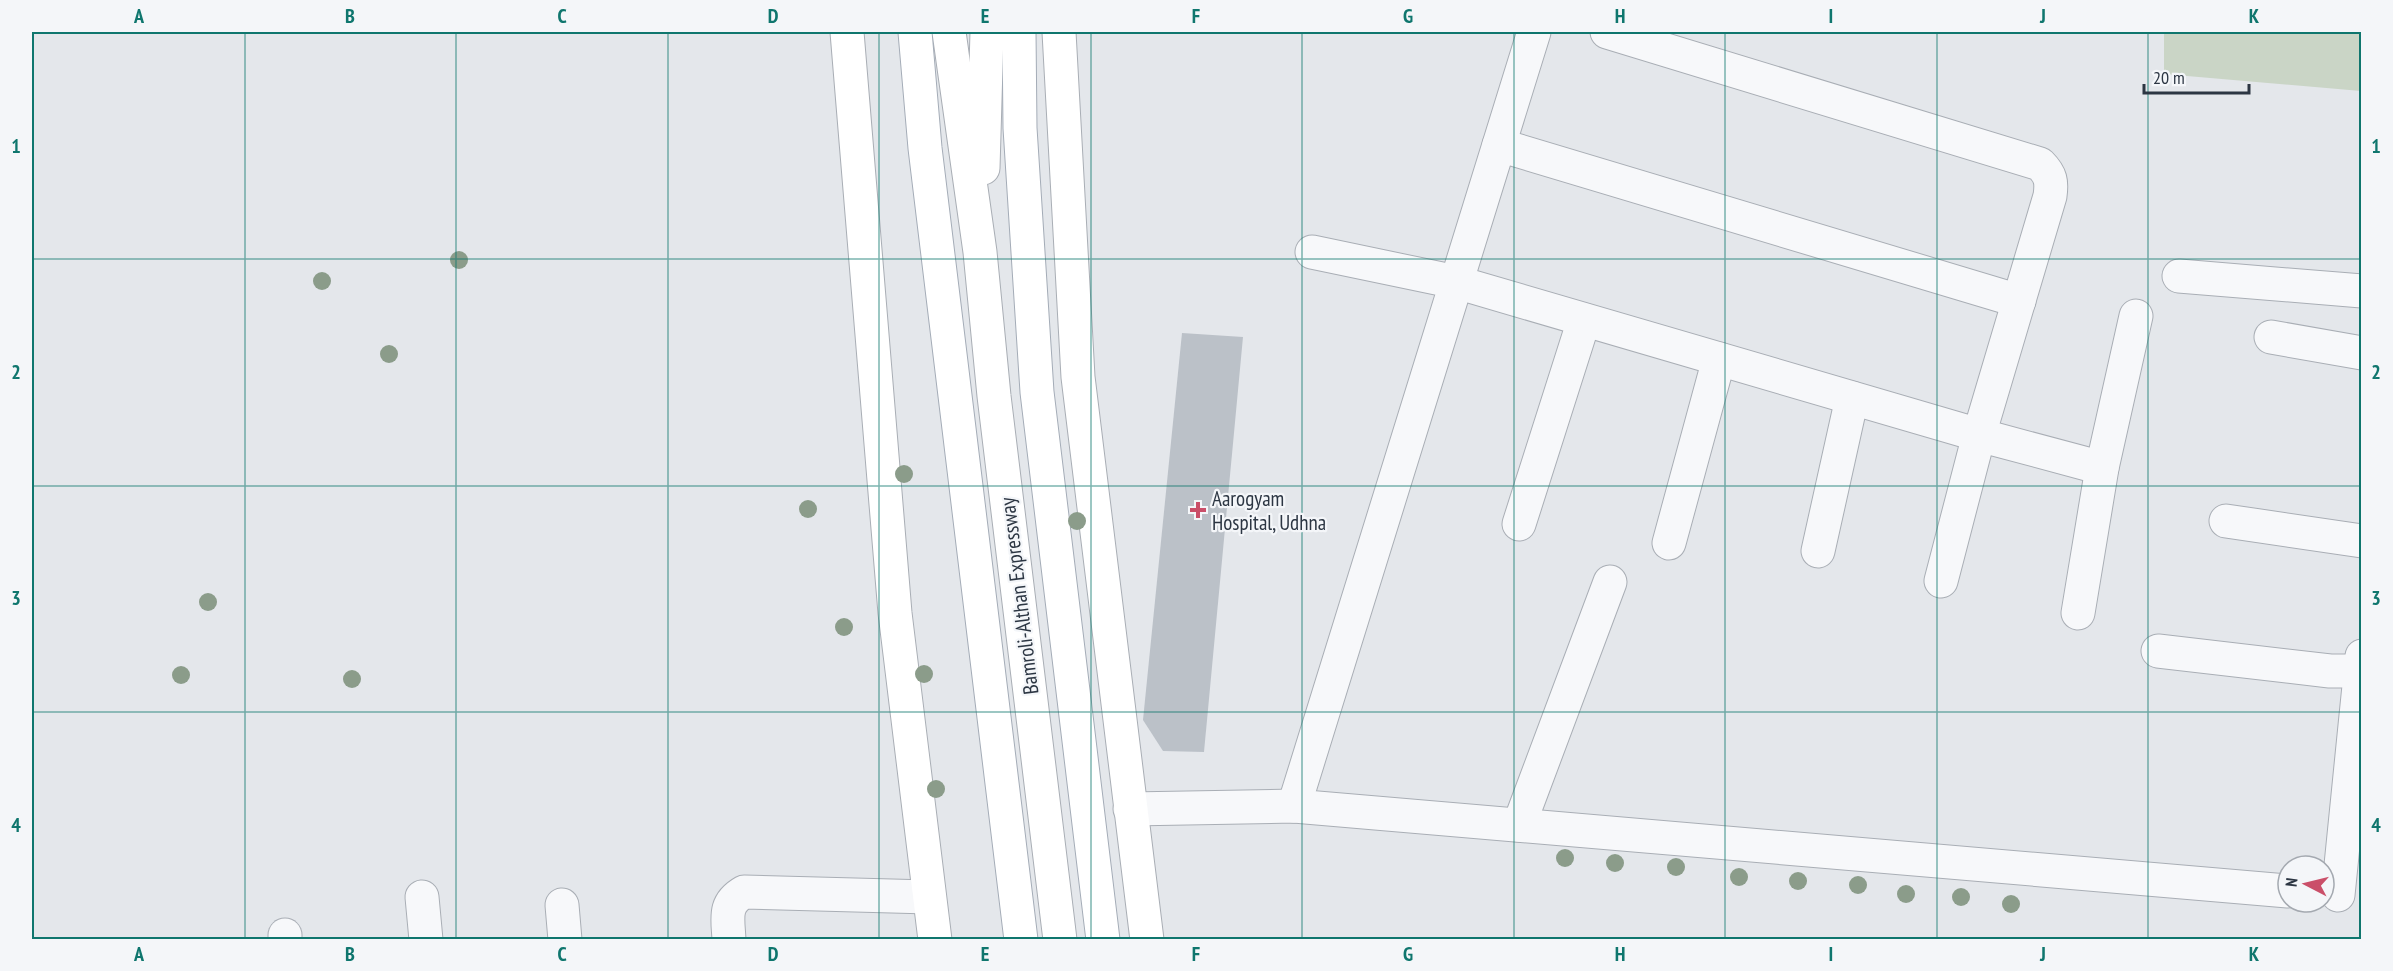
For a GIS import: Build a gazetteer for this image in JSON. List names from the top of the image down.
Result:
{
  "streets": {
    "main road": ["Bamroli-Althan Expressway"]
  },
  "places": {
    "health": ["Aarogyam Hospital, Udhna"]
  },
  "scale_bar": "20 m",
  "north": "left",
  "grid": {
    "columns": [
      "A",
      "B",
      "C",
      "D",
      "E",
      "F",
      "G",
      "H",
      "I",
      "J",
      "K"
    ],
    "rows": [
      "1",
      "2",
      "3",
      "4"
    ]
  }
}
